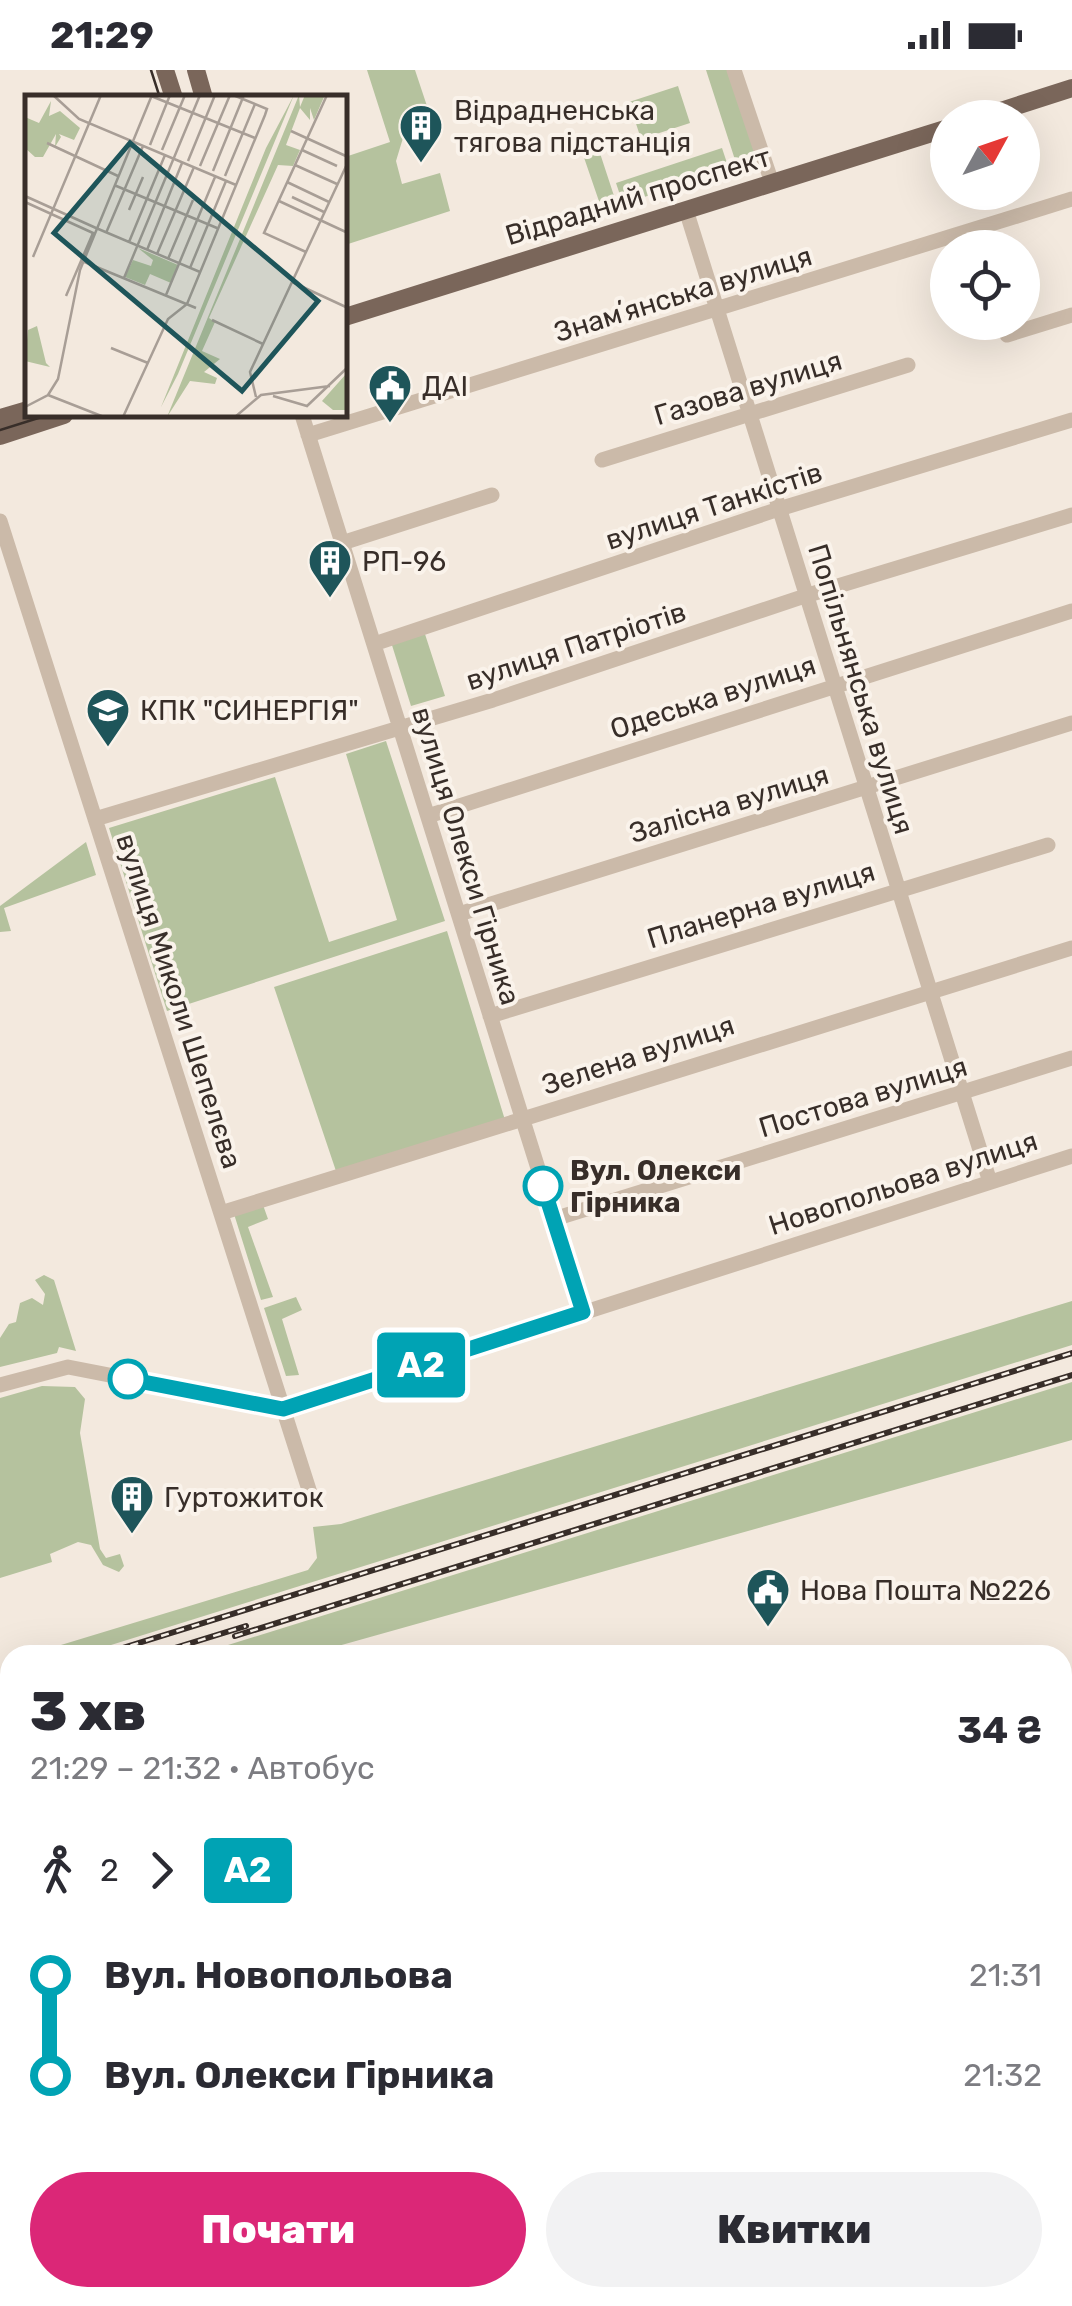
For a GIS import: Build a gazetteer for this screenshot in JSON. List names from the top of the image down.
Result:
{
  "streets": {
    "main road": ["Відрадний проспект"],
    "street": [
      "Знамʼянська вулиця",
      "Газова вулиця",
      "вулиця Танкістів",
      "вулиця Патріотів",
      "Попільнянська вулиця",
      "Одеська вулиця",
      "Залісна вулиця",
      "вулиця Олекси Гірника",
      "Планерна вулиця",
      "вулиця Миколи Шепелєва",
      "Зелена вулиця",
      "Постова вулиця",
      "Новопольова вулиця"
    ]
  },
  "crossings": [
    ["Відрадний проспект", "Попільнянська вулиця"],
    ["Знамʼянська вулиця", "Попільнянська вулиця"],
    ["Знамʼянська вулиця", "вулиця Олекси Гірника"],
    ["Газова вулиця", "Попільнянська вулиця"],
    ["вулиця Танкістів", "Попільнянська вулиця"],
    ["вулиця Танкістів", "вулиця Олекси Гірника"],
    ["вулиця Патріотів", "Попільнянська вулиця"],
    ["вулиця Патріотів", "вулиця Олекси Гірника"],
    ["вулиця Патріотів", "вулиця Миколи Шепелєва"],
    ["Попільнянська вулиця", "Одеська вулиця"],
    ["Попільнянська вулиця", "Залісна вулиця"],
    ["Попільнянська вулиця", "Планерна вулиця"],
    ["Попільнянська вулиця", "Зелена вулиця"],
    ["Попільнянська вулиця", "Постова вулиця"],
    ["Попільнянська вулиця", "Новопольова вулиця"],
    ["Одеська вулиця", "вулиця Олекси Гірника"],
    ["Залісна вулиця", "вулиця Олекси Гірника"],
    ["вулиця Олекси Гірника", "Планерна вулиця"],
    ["вулиця Олекси Гірника", "Зелена вулиця"],
    ["вулиця Олекси Гірника", "Постова вулиця"],
    ["вулиця Олекси Гірника", "Новопольова вулиця"],
    ["вулиця Миколи Шепелєва", "Зелена вулиця"],
    ["вулиця Миколи Шепелєва", "Новопольова вулиця"]
  ],
  "places": {
    "building": ["Відрадненська тягова підстанція", "РП-96", "Гуртожиток"],
    "public building": ["ДАІ", "Нова Пошта №226"],
    "school or university": ["КПК \"СИНЕРГІЯ\""],
    "other": ["Вул. Олекси Гірника"]
  },
  "lines": ["bus line А2"],
  "north": "top right",
  "page": {
    "status": "21:29",
    "on_map": "А2",
    "heading": ["3 хв", "21:29 – 21:32 · Автобус", "34 ₴"],
    "legs": ["2", "А2"],
    "list": [
      {
        "name": "Вул. Новопольова",
        "value": "21:31"
      },
      {
        "name": "Вул. Олекси Гірника",
        "value": "21:32"
      }
    ],
    "buttons": ["Почати", "Квитки"]
  }
}
